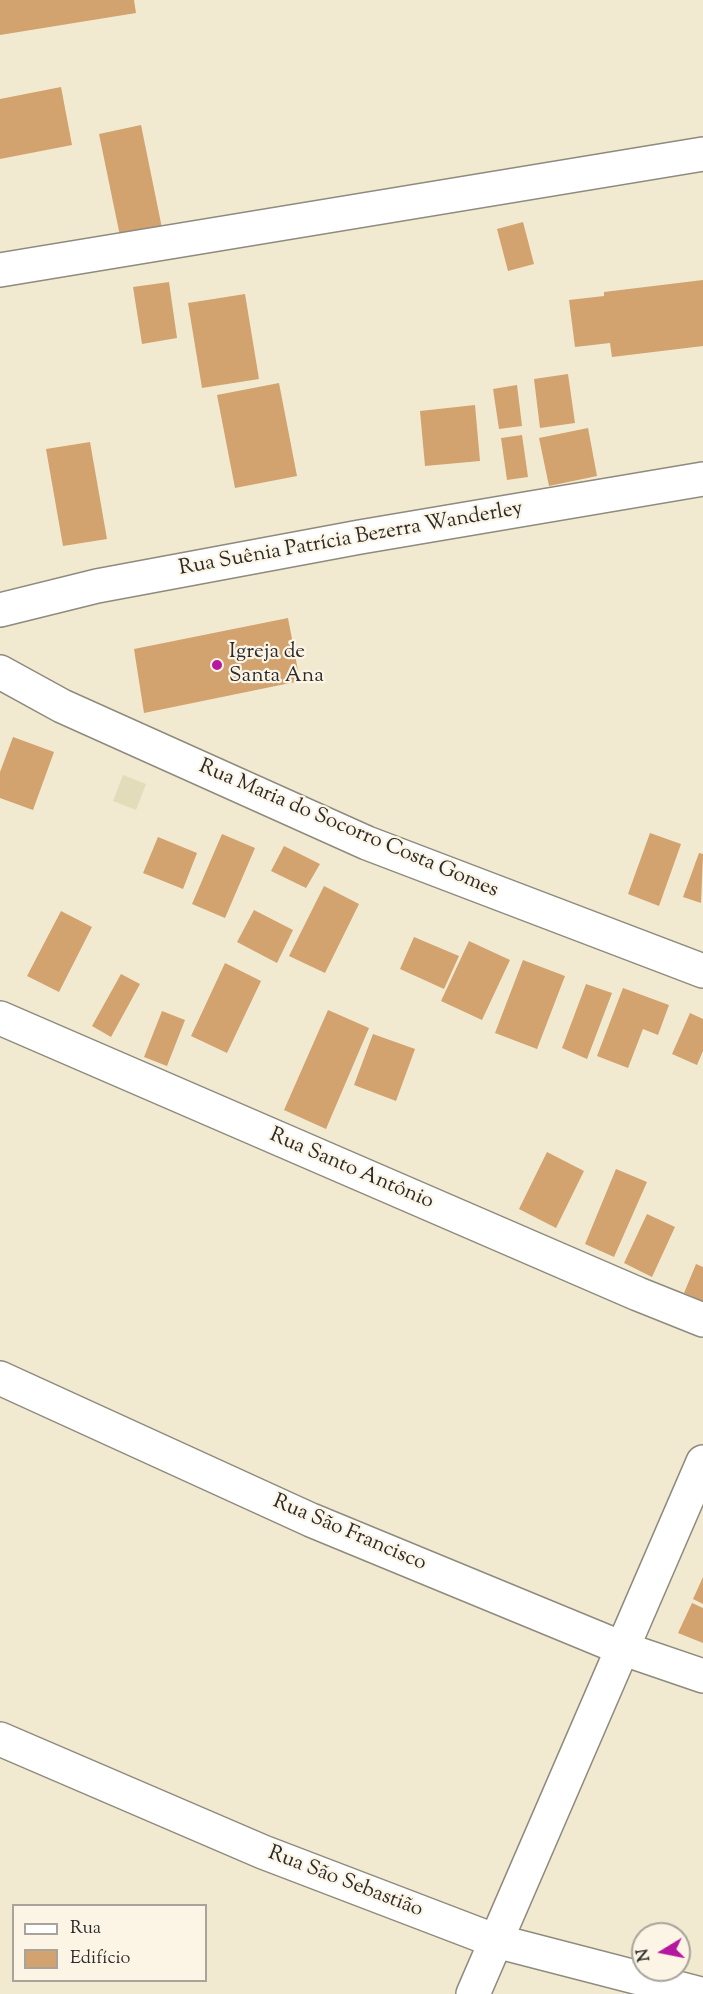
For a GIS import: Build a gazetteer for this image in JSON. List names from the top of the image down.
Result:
{
  "streets": {
    "street": [
      "Rua Suênia Patrícia Bezerra Wanderley",
      "Rua Maria do Socorro Costa Gomes",
      "Rua Santo Antônio",
      "Rua São Francisco",
      "Rua São Sebastião"
    ]
  },
  "places": ["Igreja de Santa Ana"],
  "legend": ["Rua", "Edifício"],
  "north": "left"
}
